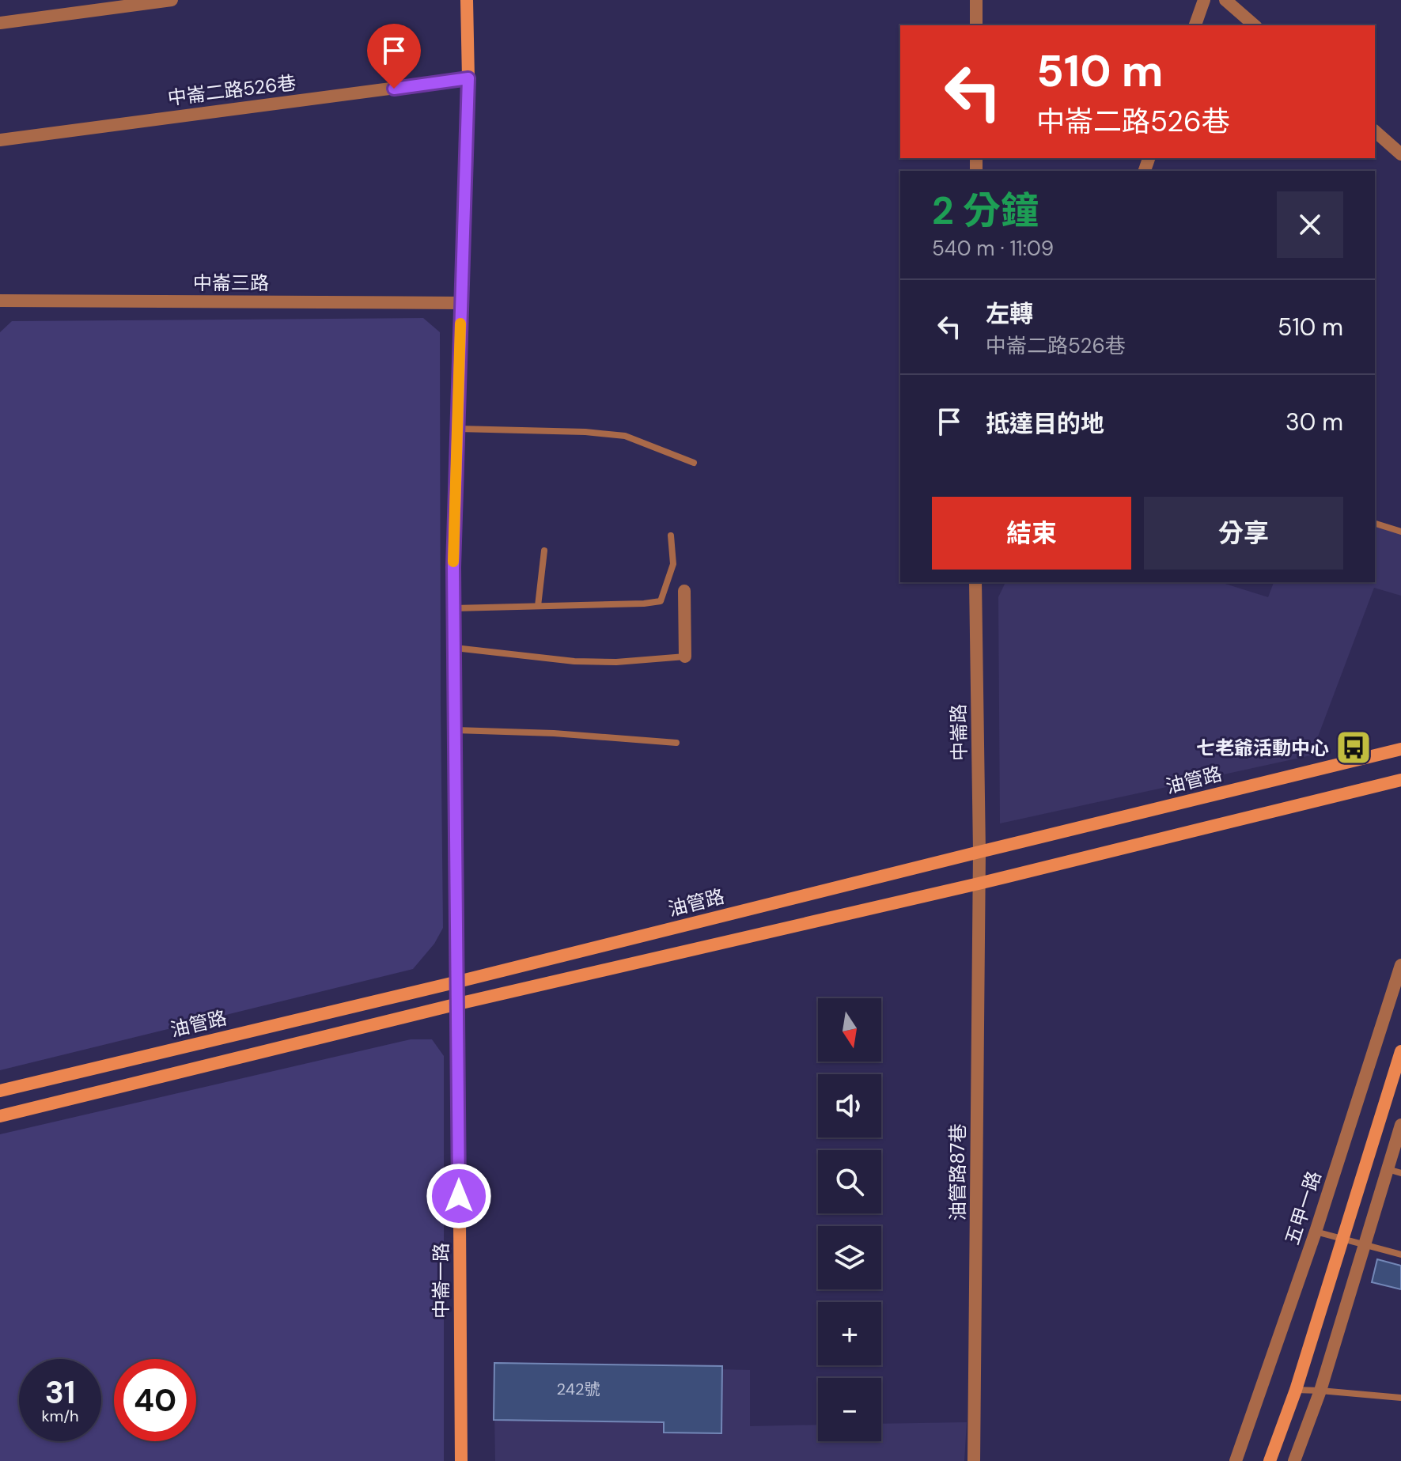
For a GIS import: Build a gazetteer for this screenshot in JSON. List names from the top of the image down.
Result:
{
  "streets": {
    "street": [
      "中崙二路526巷",
      "中崙三路",
      "中崙路",
      "油管路",
      "油管路87巷",
      "五甲一路",
      "中崙一路"
    ]
  },
  "crossings": [
    ["中崙二路526巷", "中崙一路"],
    ["中崙三路", "中崙一路"],
    ["中崙路", "油管路"],
    ["中崙路", "油管路87巷"],
    ["油管路", "中崙一路"]
  ],
  "places": {
    "bus stop": ["七老爺活動中心"]
  },
  "house_numbers": ["242號"],
  "north": "bottom",
  "page": {
    "turn": ["510 m", "中崙二路526巷"],
    "heading": ["2 分鐘", "540 m · 11:09"],
    "list": [
      {
        "name": "左轉",
        "note": "中崙二路526巷",
        "value": "510 m"
      },
      {
        "name": "抵達目的地",
        "value": "30 m"
      }
    ],
    "buttons": ["結束", "分享"],
    "map_buttons": ["+", "−"],
    "speed": "31 km/h",
    "limit": "40"
  }
}
